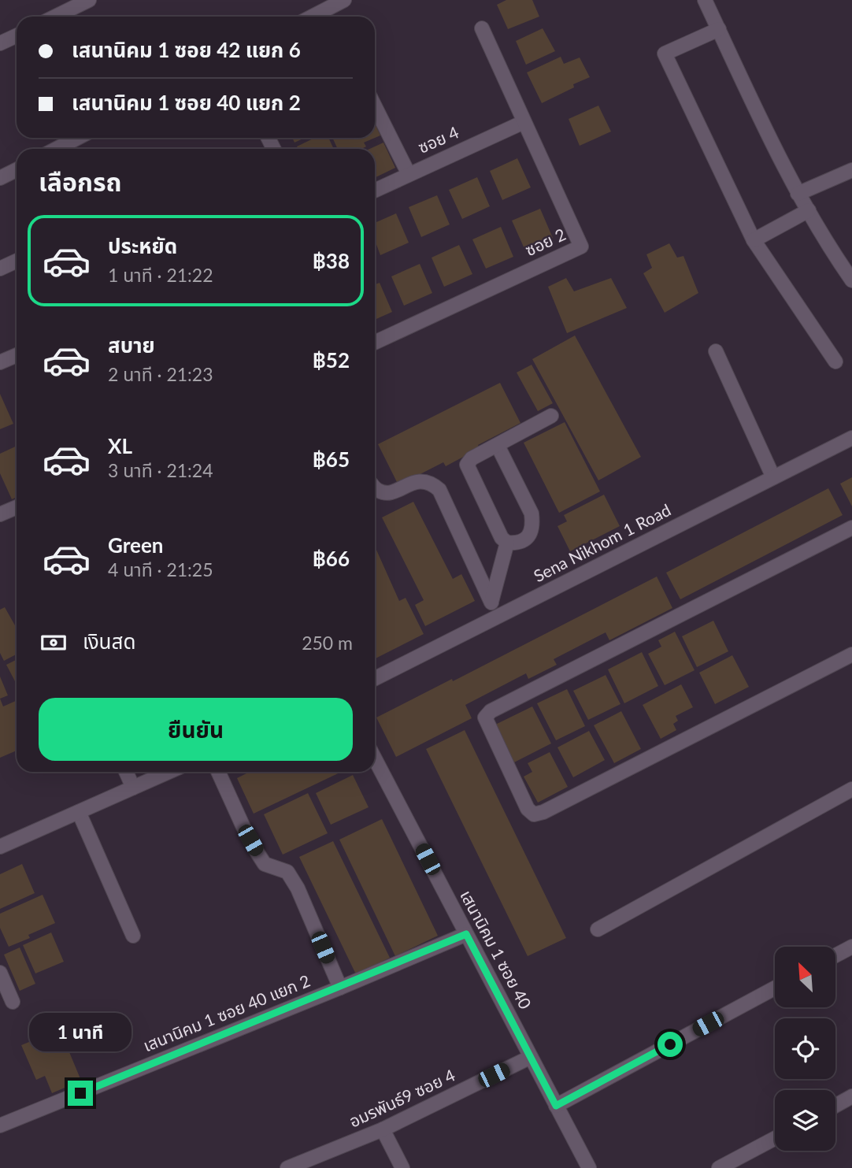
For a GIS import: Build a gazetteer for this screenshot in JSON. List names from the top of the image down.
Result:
{
  "streets": {
    "street": [
      "ซอย 4",
      "ซอย 2",
      "Sena Nikhom 1 Road",
      "เสนานิคม 1 ซอย 40",
      "เสนานิคม 1 ซอย 40 แยก 2",
      "อมรพันธ์9 ซอย 4"
    ]
  },
  "crossings": [
    ["ซอย 4", "ซอย 2"],
    ["เสนานิคม 1 ซอย 40", "เสนานิคม 1 ซอย 40 แยก 2"],
    ["เสนานิคม 1 ซอย 40", "อมรพันธ์9 ซอย 4"]
  ],
  "north": "top left",
  "page": {
    "banner": ["เสนานิคม 1 ซอย 42 แยก 6", "เสนานิคม 1 ซอย 40 แยก 2"],
    "heading": "เลือกรถ",
    "list": [
      {
        "name": "ประหยัด",
        "note": "1 นาที · 21:22",
        "value": "฿38"
      },
      {
        "name": "สบาย",
        "note": "2 นาที · 21:23",
        "value": "฿52"
      },
      {
        "name": "XL",
        "note": "3 นาที · 21:24",
        "value": "฿65"
      },
      {
        "name": "Green",
        "note": "4 นาที · 21:25",
        "value": "฿66"
      }
    ],
    "pay": ["เงินสด", "250 m"],
    "buttons": "ยืนยัน",
    "bubble": "1 นาที"
  }
}
